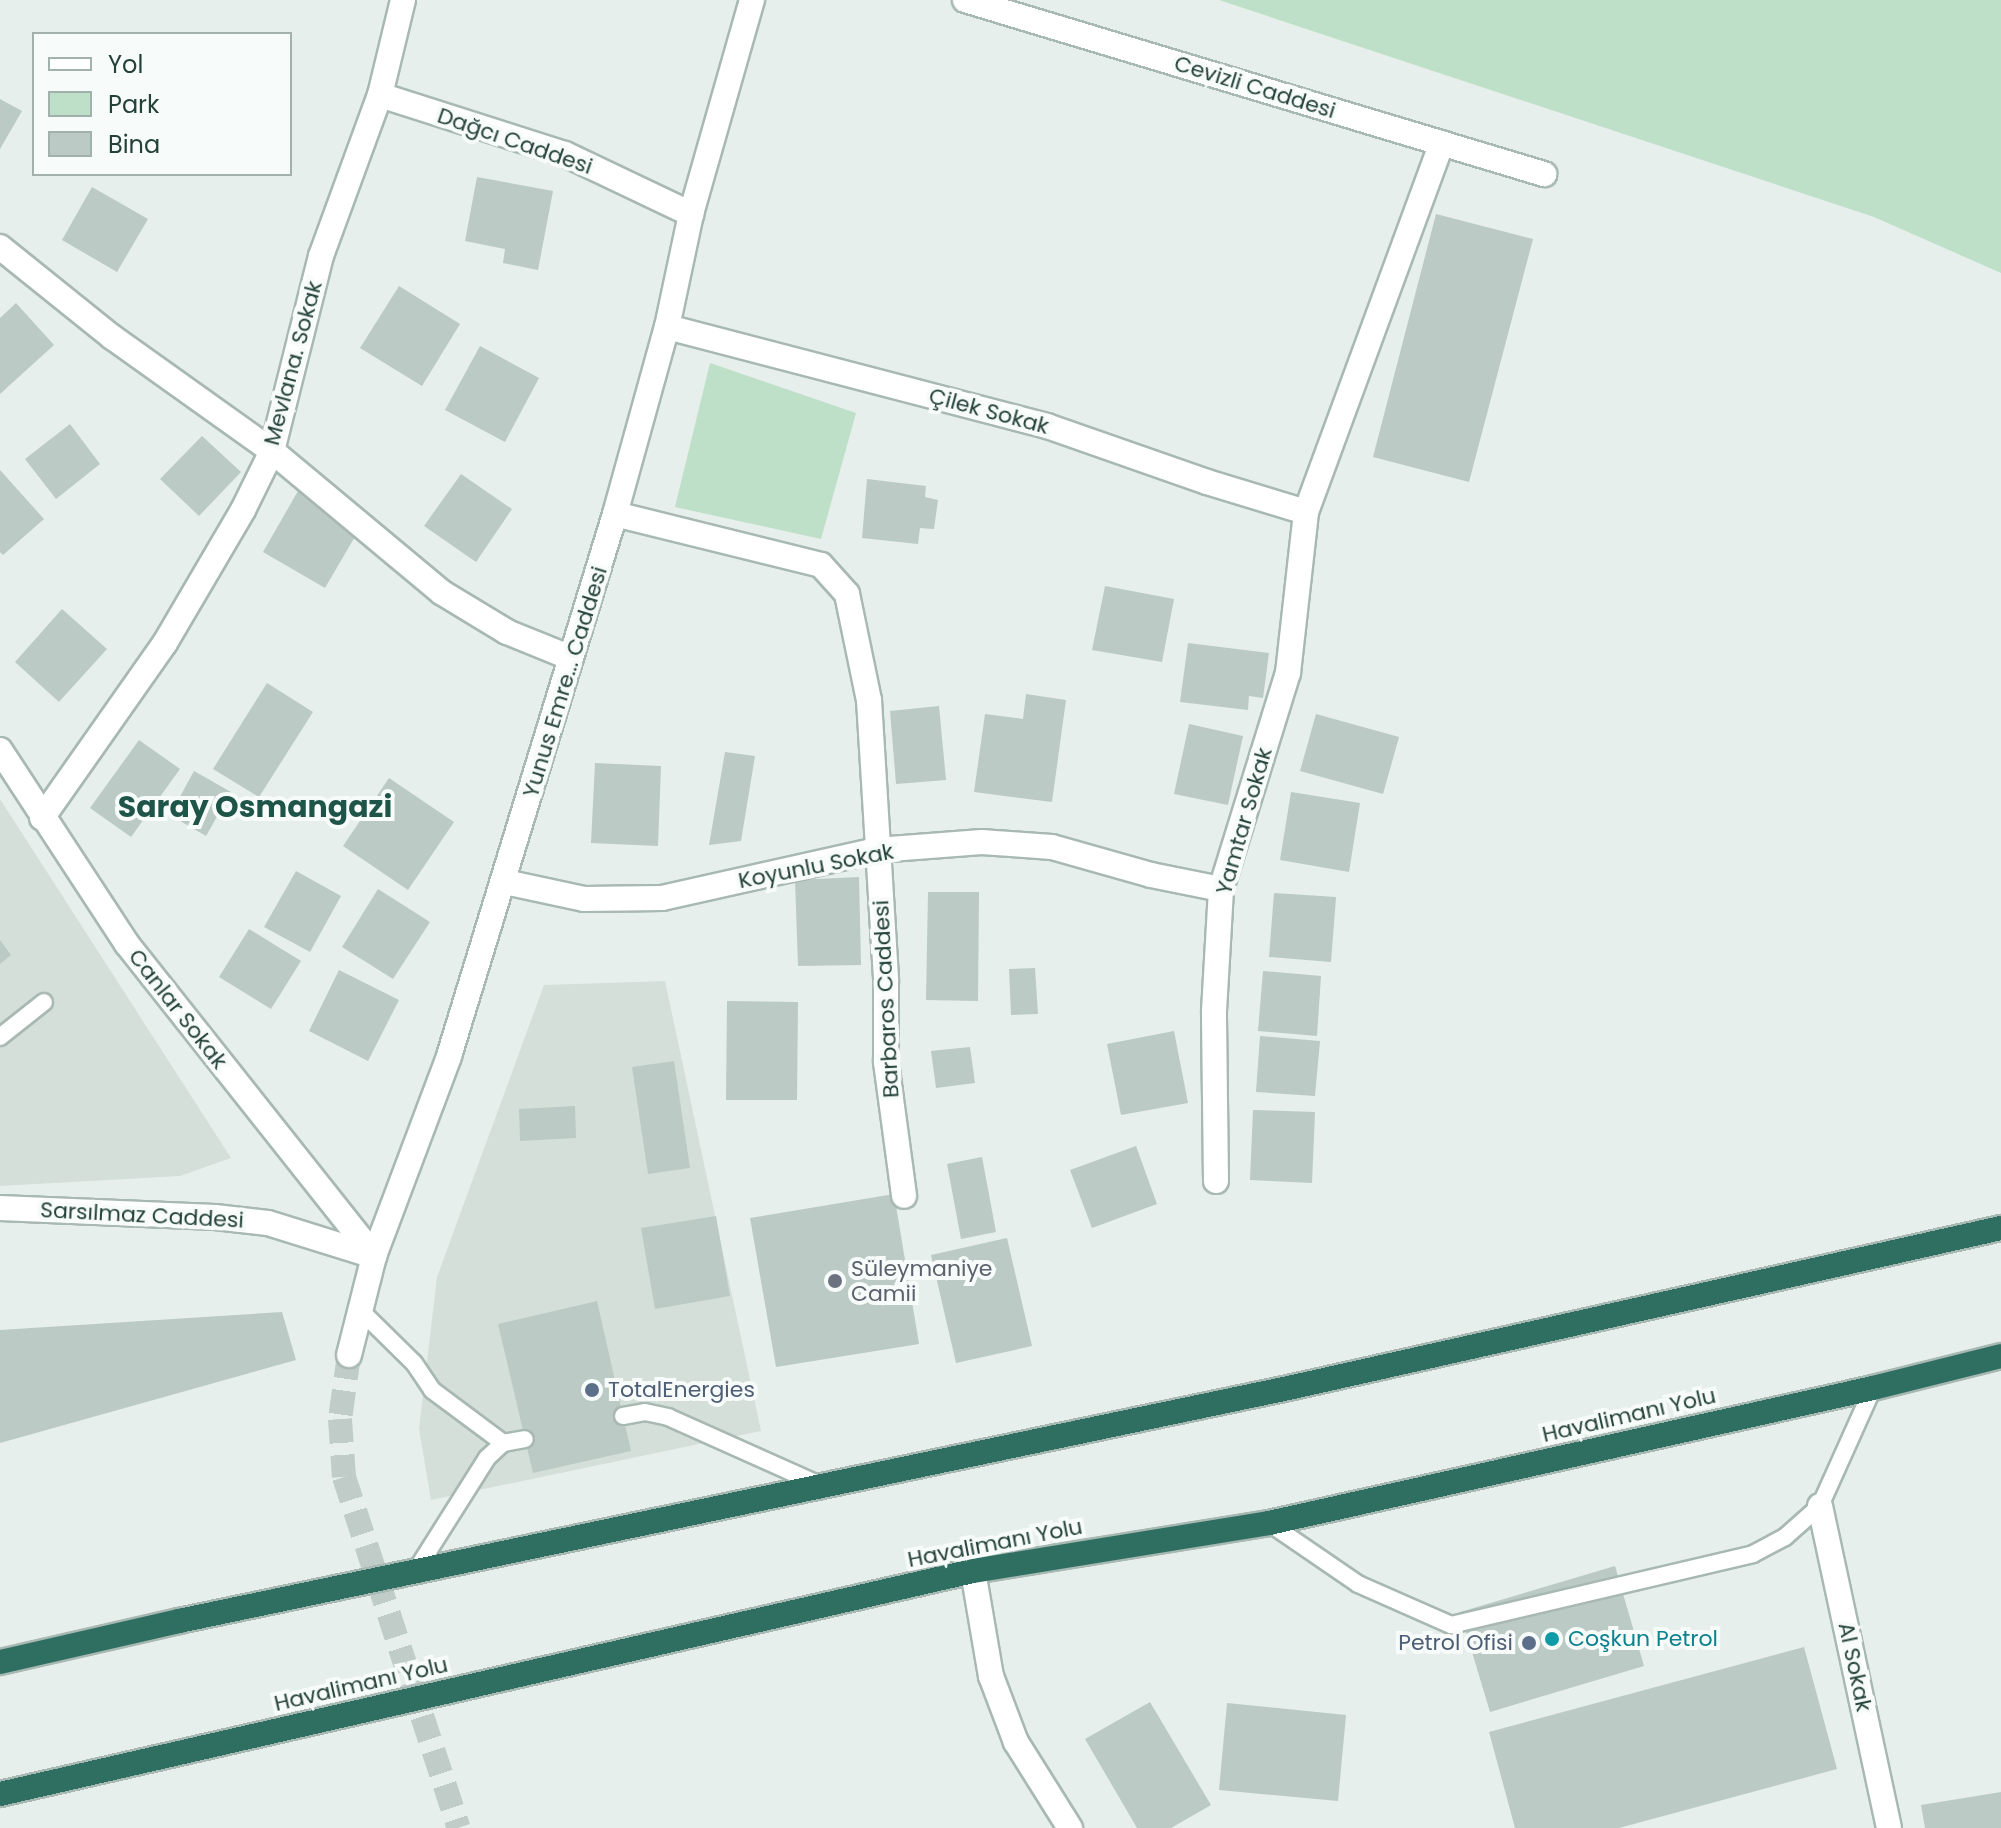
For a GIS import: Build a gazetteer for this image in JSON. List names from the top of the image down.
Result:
{
  "streets": {
    "highway": ["Havalimanı Yolu"],
    "street": [
      "Cevizli Caddesi",
      "Dağcı Caddesi",
      "Mevlana. Sokak",
      "Çilek Sokak",
      "Yunus Emre... Caddesi",
      "Yamtar Sokak",
      "Koyunlu Sokak",
      "Barbaros Caddesi",
      "Canlar Sokak",
      "Sarsılmaz Caddesi",
      "Al Sokak"
    ]
  },
  "crossings": [
    ["Cevizli Caddesi", "Yamtar Sokak"],
    ["Dağcı Caddesi", "Mevlana. Sokak"],
    ["Dağcı Caddesi", "Yunus Emre... Caddesi"],
    ["Mevlana. Sokak", "Canlar Sokak"],
    ["Çilek Sokak", "Yunus Emre... Caddesi"],
    ["Çilek Sokak", "Yamtar Sokak"],
    ["Yunus Emre... Caddesi", "Koyunlu Sokak"],
    ["Yunus Emre... Caddesi", "Barbaros Caddesi"],
    ["Yunus Emre... Caddesi", "Canlar Sokak"],
    ["Yunus Emre... Caddesi", "Sarsılmaz Caddesi"],
    ["Yamtar Sokak", "Koyunlu Sokak"],
    ["Koyunlu Sokak", "Barbaros Caddesi"],
    ["Canlar Sokak", "Sarsılmaz Caddesi"]
  ],
  "districts": ["Saray Osmangazi"],
  "places": [
    "Süleymaniye Camii",
    "TotalEnergies",
    "Coşkun Petrol",
    "Petrol Ofisi"
  ],
  "legend": ["Yol", "Park", "Bina"]
}
